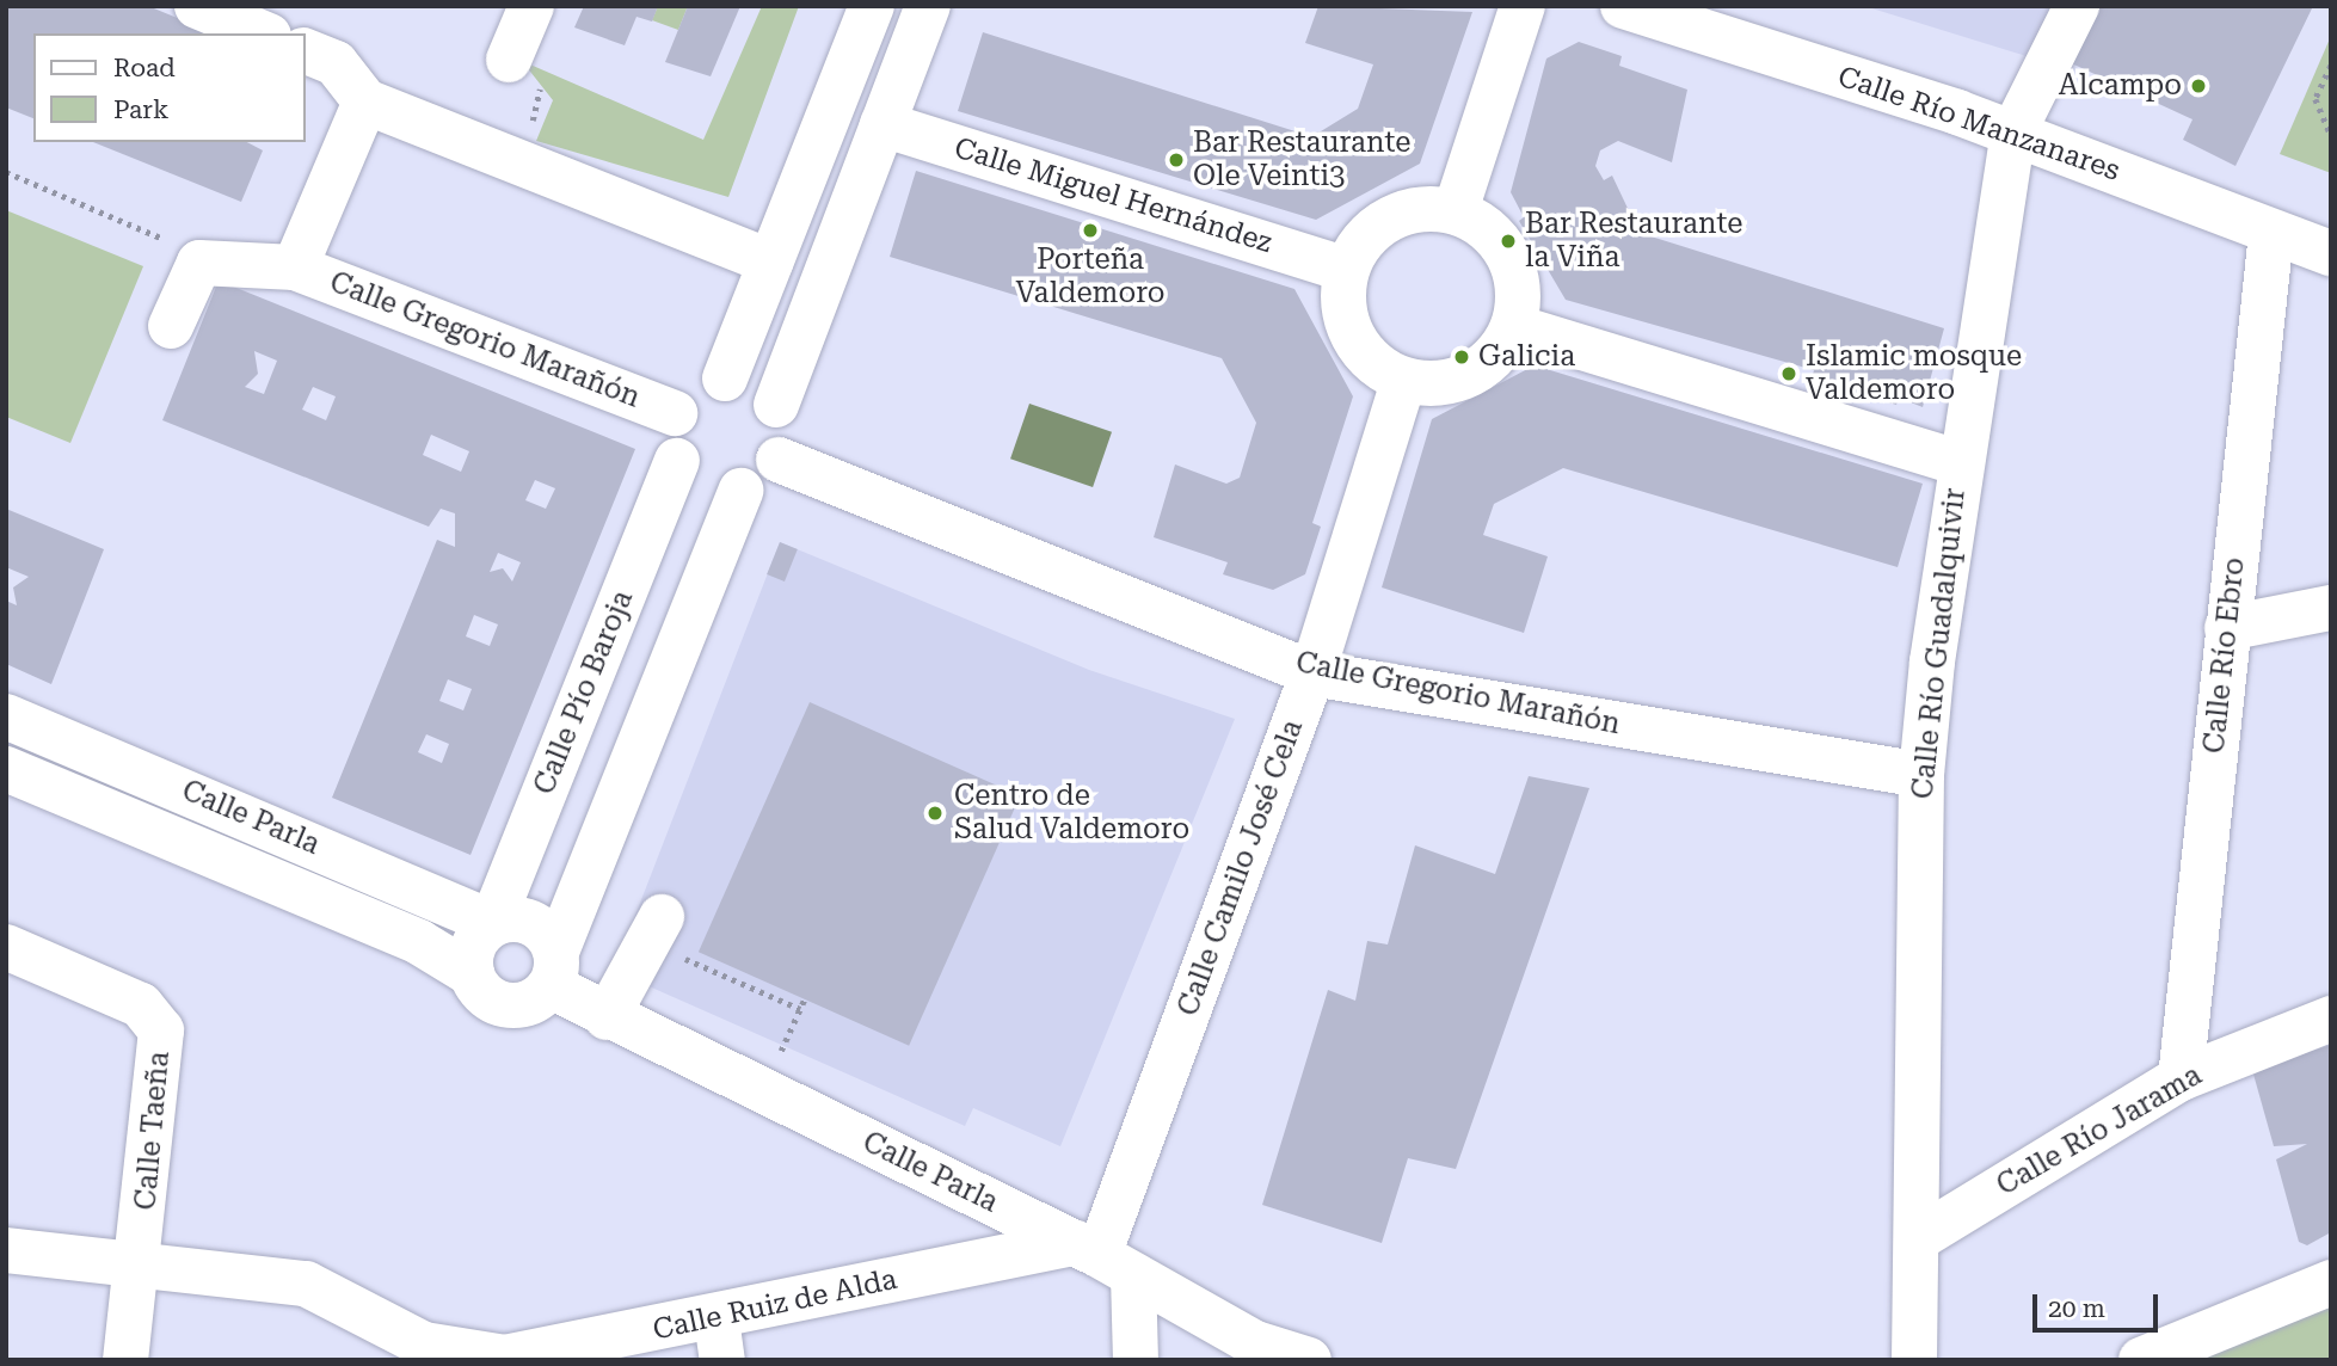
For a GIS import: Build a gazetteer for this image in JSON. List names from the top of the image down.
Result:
{
  "streets": {
    "street": [
      "Calle Río Manzanares",
      "Calle Miguel Hernández",
      "Calle Gregorio Marañón",
      "Calle Río Guadalquivir",
      "Calle Río Ebro",
      "Calle Pío Baroja",
      "Calle Parla",
      "Calle Camilo José Cela",
      "Calle Taeña",
      "Calle Río Jarama",
      "Calle Ruiz de Alda"
    ]
  },
  "crossings": [
    ["Calle Río Manzanares", "Calle Río Guadalquivir"],
    ["Calle Río Manzanares", "Calle Río Ebro"],
    ["Calle Miguel Hernández", "Calle Camilo José Cela"],
    ["Calle Gregorio Marañón", "Calle Río Guadalquivir"],
    ["Calle Gregorio Marañón", "Calle Pío Baroja"],
    ["Calle Gregorio Marañón", "Calle Camilo José Cela"],
    ["Calle Río Guadalquivir", "Calle Río Jarama"],
    ["Calle Río Ebro", "Calle Río Jarama"],
    ["Calle Pío Baroja", "Calle Parla"],
    ["Calle Parla", "Calle Camilo José Cela"],
    ["Calle Parla", "Calle Ruiz de Alda"],
    ["Calle Camilo José Cela", "Calle Ruiz de Alda"],
    ["Calle Taeña", "Calle Ruiz de Alda"]
  ],
  "places": [
    "Alcampo",
    "Bar Restaurante Ole Veinti3",
    "Porteña Valdemoro",
    "Bar Restaurante la Viña",
    "Galicia",
    "Islamic mosque Valdemoro",
    "Centro de Salud Valdemoro"
  ],
  "legend": ["Road", "Park"],
  "scale_bar": "20 m"
}
